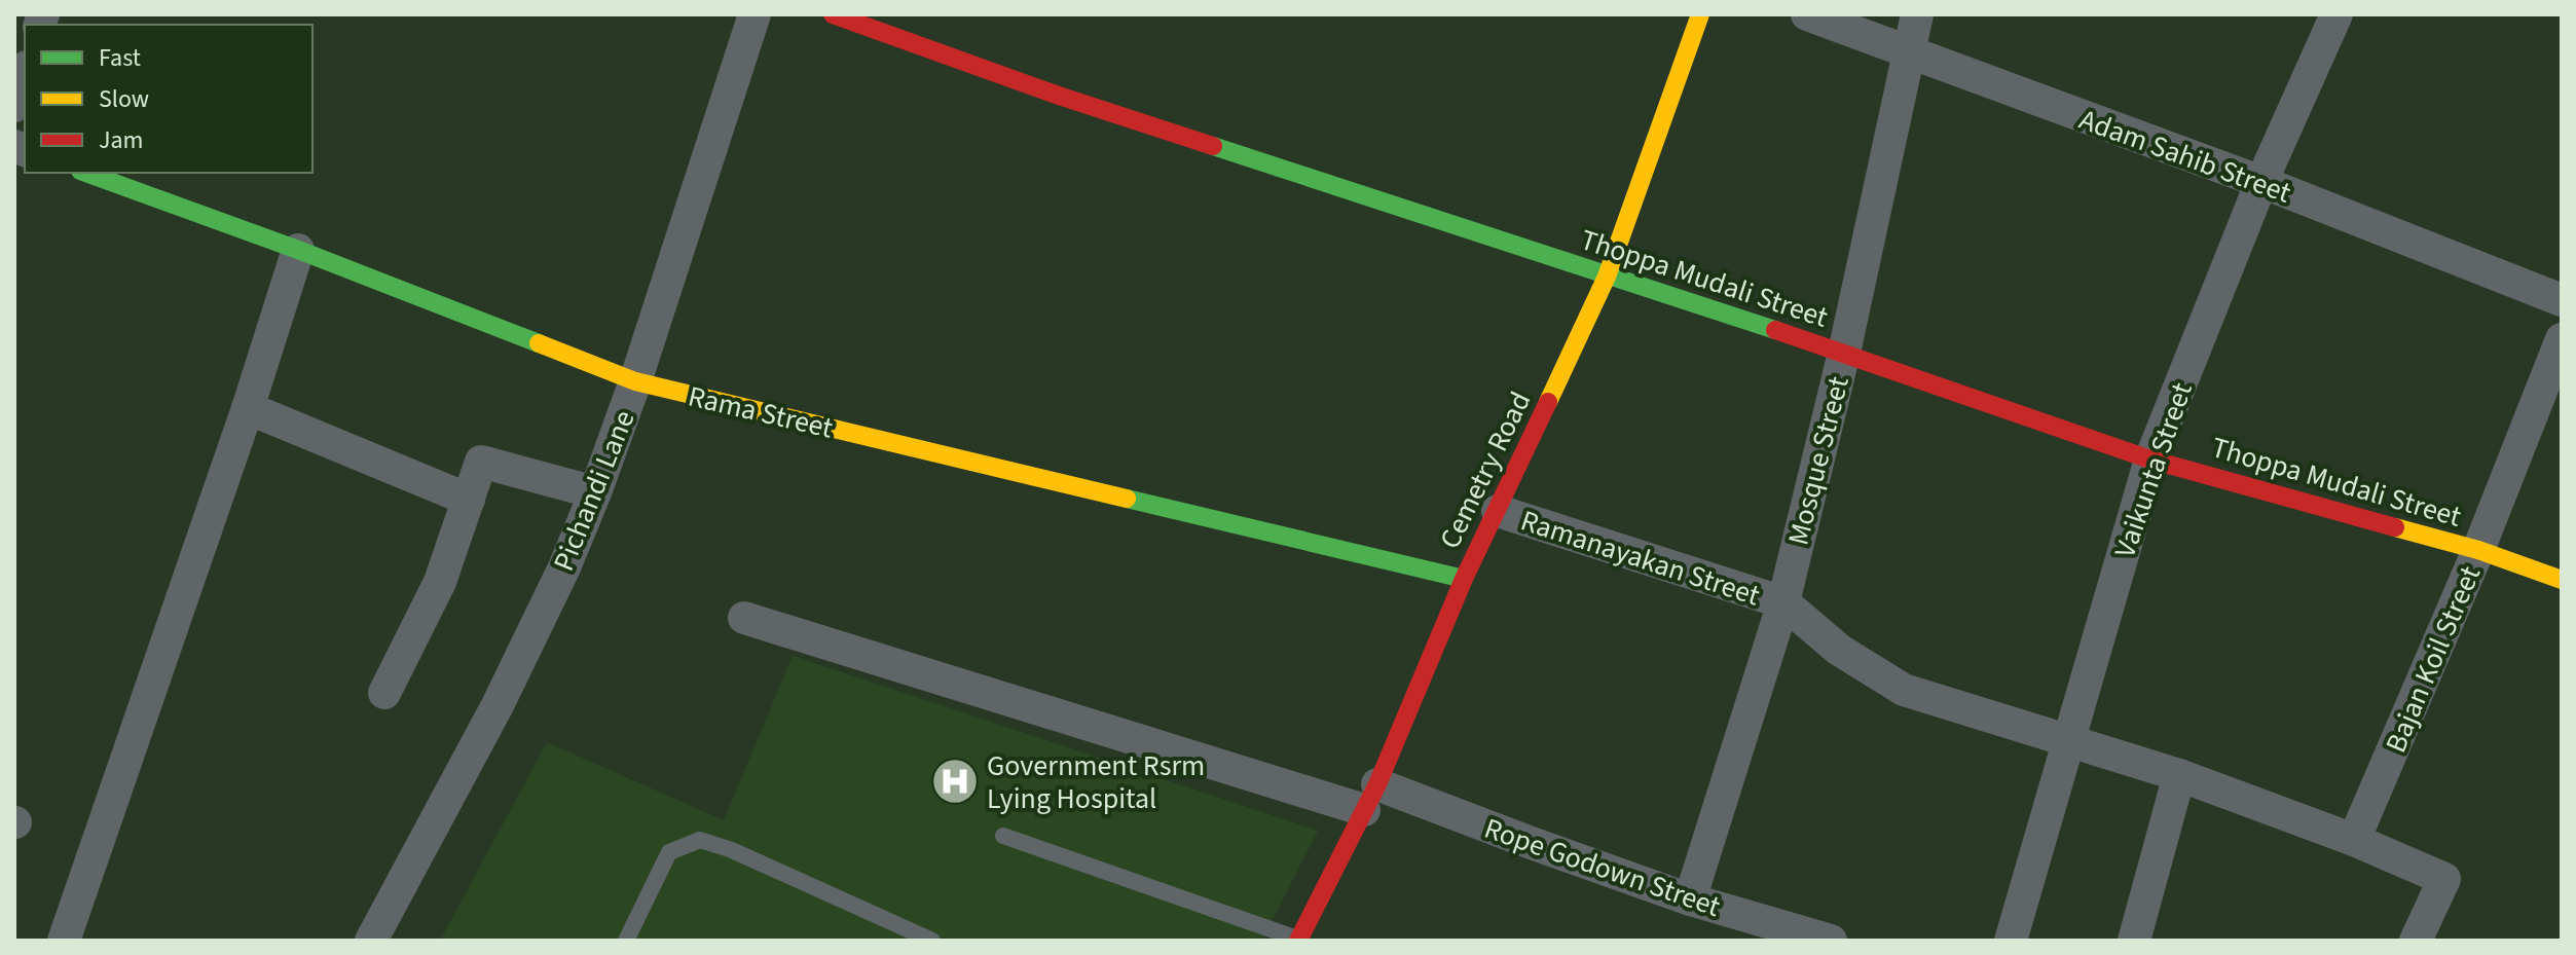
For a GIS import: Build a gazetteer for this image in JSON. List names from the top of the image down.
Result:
{
  "streets": {
    "street": [
      "Adam Sahib Street",
      "Thoppa Mudali Street",
      "Rama Street",
      "Mosque Street",
      "Cemetry Road",
      "Vaikunta Street",
      "Pichandi Lane",
      "Ramanayakan Street",
      "Bajan Koil Street",
      "Rope Godown Street"
    ]
  },
  "crossings": [
    ["Adam Sahib Street", "Mosque Street"],
    ["Adam Sahib Street", "Vaikunta Street"],
    ["Thoppa Mudali Street", "Mosque Street"],
    ["Thoppa Mudali Street", "Cemetry Road"],
    ["Thoppa Mudali Street", "Vaikunta Street"],
    ["Thoppa Mudali Street", "Bajan Koil Street"],
    ["Rama Street", "Cemetry Road"],
    ["Rama Street", "Pichandi Lane"],
    ["Mosque Street", "Ramanayakan Street"],
    ["Mosque Street", "Rope Godown Street"],
    ["Cemetry Road", "Ramanayakan Street"],
    ["Cemetry Road", "Rope Godown Street"]
  ],
  "places": {
    "hospital": ["Government Rsrm Lying Hospital"]
  },
  "legend": ["Fast", "Slow", "Jam"]
}
